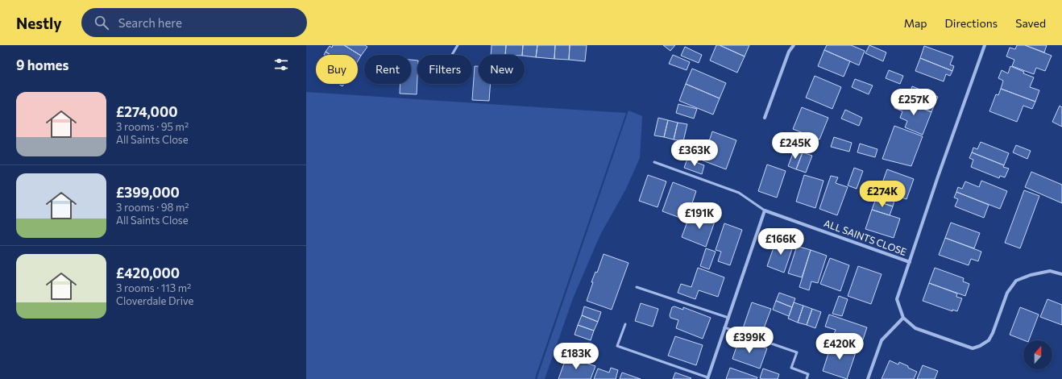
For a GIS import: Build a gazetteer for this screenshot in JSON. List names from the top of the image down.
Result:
{
  "streets": {
    "street": ["ALL SAINTS CLOSE"]
  },
  "north": "top",
  "page": {
    "header": "Nestly",
    "search": "Search here",
    "nav": ["Map", "Directions", "Saved"],
    "heading": "9 homes",
    "chip": [
      "Buy",
      "Rent",
      "Filters",
      "New"
    ],
    "list": [
      {
        "name": "£274,000",
        "note": "3 rooms · 95 m² · All Saints Close"
      },
      {
        "name": "£399,000",
        "note": "3 rooms · 98 m² · All Saints Close"
      },
      {
        "name": "£420,000",
        "note": "3 rooms · 113 m² · Cloverdale Drive"
      }
    ],
    "price": [
      "£257K",
      "£245K",
      "£363K",
      "£274K",
      "£191K",
      "£166K",
      "£399K",
      "£420K",
      "£183K"
    ]
  }
}
